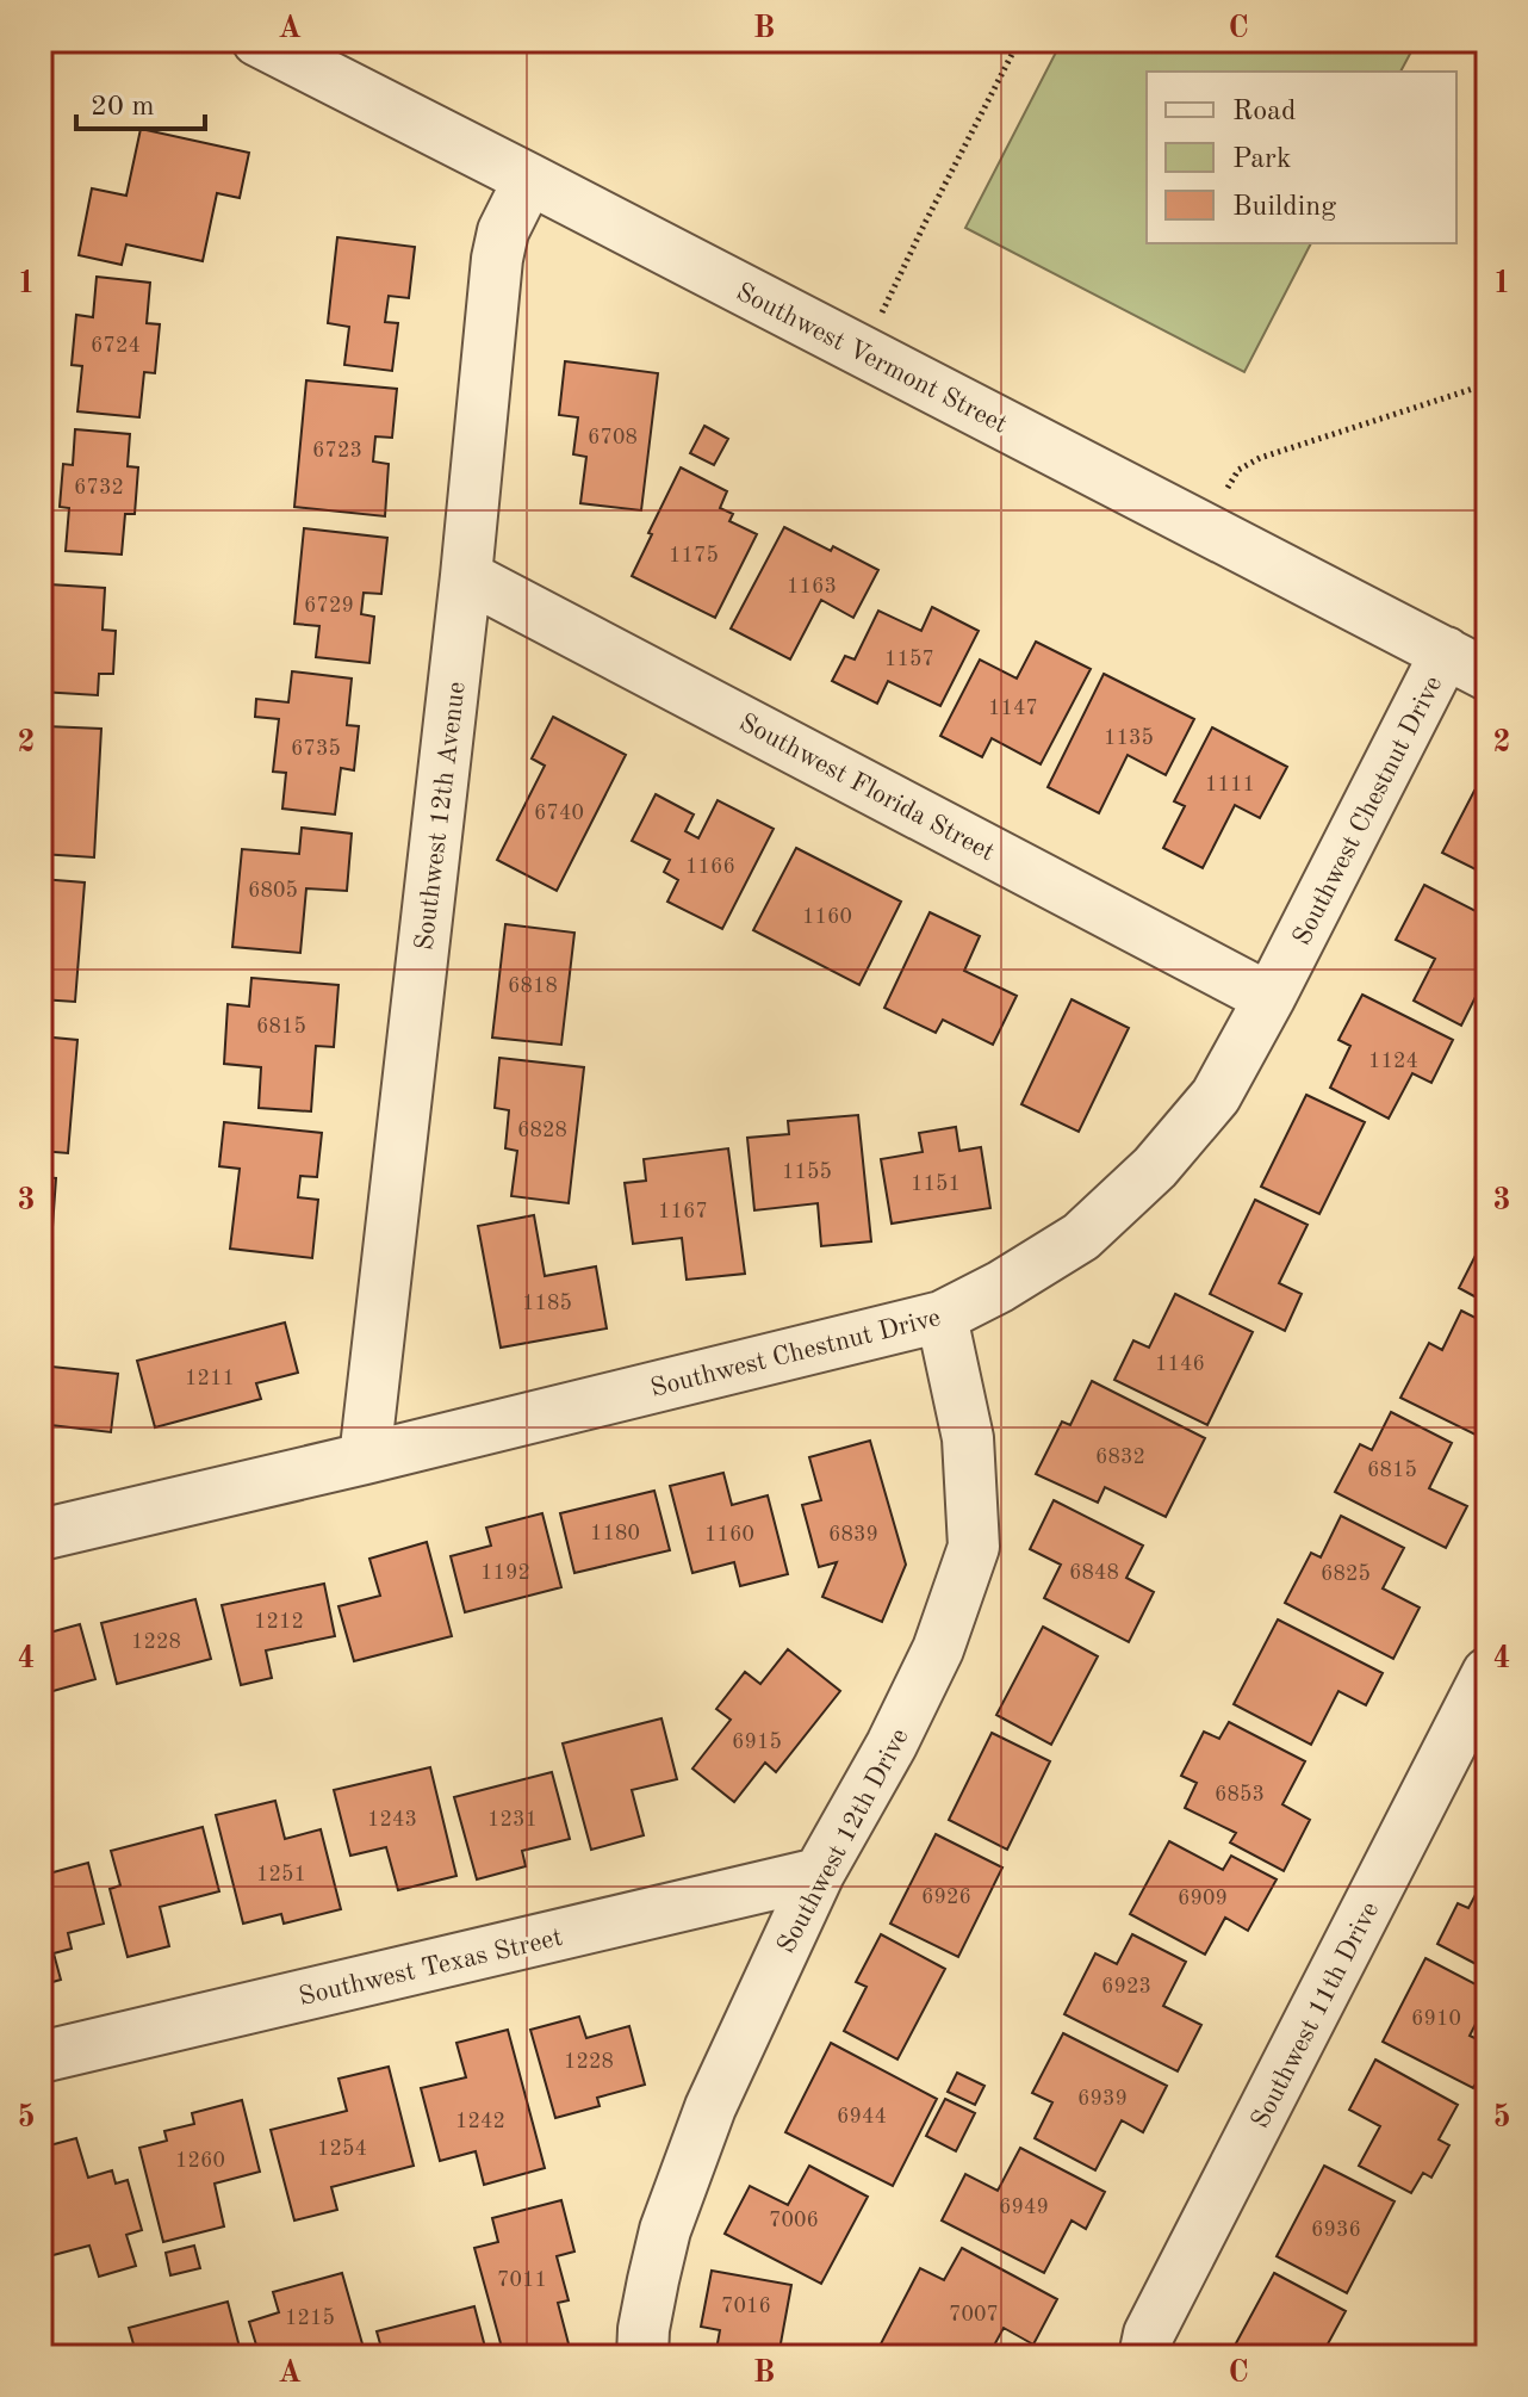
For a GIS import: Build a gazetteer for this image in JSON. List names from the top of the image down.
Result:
{
  "streets": {
    "street": [
      "Southwest Vermont Street",
      "Southwest Florida Street",
      "Southwest Chestnut Drive",
      "Southwest 12th Avenue",
      "Southwest 12th Drive",
      "Southwest Texas Street",
      "Southwest 11th Drive"
    ]
  },
  "crossings": [
    ["Southwest Vermont Street", "Southwest Chestnut Drive"],
    ["Southwest Vermont Street", "Southwest 12th Avenue"],
    ["Southwest Florida Street", "Southwest Chestnut Drive"],
    ["Southwest Florida Street", "Southwest 12th Avenue"],
    ["Southwest Chestnut Drive", "Southwest 12th Avenue"],
    ["Southwest Chestnut Drive", "Southwest 12th Drive"],
    ["Southwest 12th Drive", "Southwest Texas Street"]
  ],
  "house_numbers": [
    "6724",
    "6708",
    "6723",
    "6732",
    "1175",
    "1163",
    "6729",
    "1157",
    "1147",
    "1135",
    "6735",
    "1111",
    "6740",
    "1166",
    "6805",
    "1160",
    "6818",
    "6815",
    "1124",
    "6828",
    "1155",
    "1151",
    "1167",
    "1185",
    "1146",
    "1211",
    "6832",
    "6815",
    "1180",
    "1160",
    "6839",
    "1192",
    "6848",
    "6825",
    "1212",
    "1228",
    "6915",
    "6853",
    "1243",
    "1231",
    "1251",
    "6926",
    "6909",
    "6923",
    "6910",
    "1228",
    "6939",
    "6944",
    "1242",
    "1254",
    "1260",
    "6949",
    "7006",
    "6936",
    "7011",
    "7016",
    "7007",
    "1215"
  ],
  "legend": ["Road", "Park", "Building"],
  "scale_bar": "20 m",
  "grid": {
    "columns": ["A", "B", "C"],
    "rows": [
      "1",
      "2",
      "3",
      "4",
      "5"
    ]
  }
}
